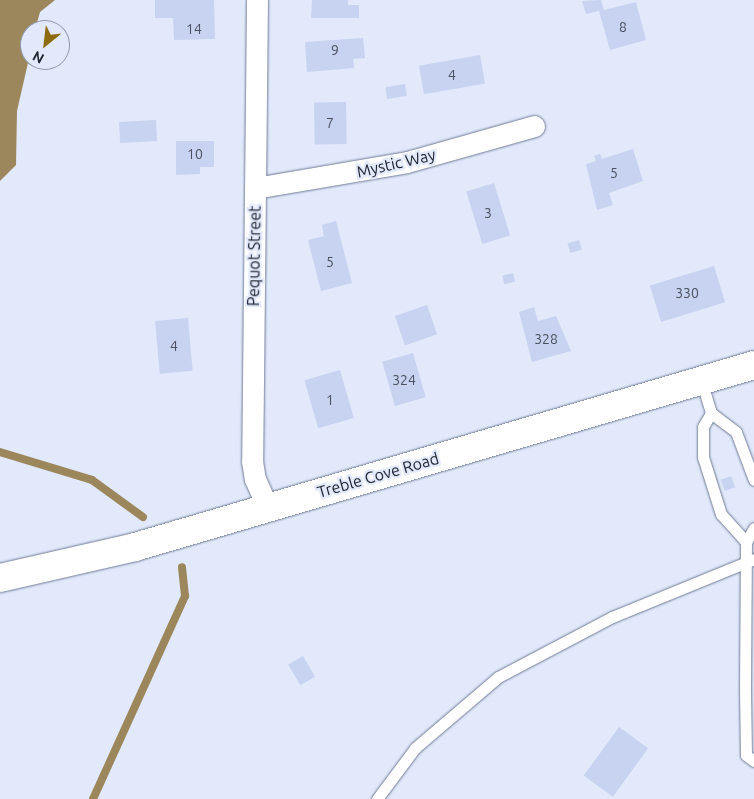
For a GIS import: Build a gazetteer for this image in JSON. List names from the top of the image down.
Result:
{
  "streets": {
    "main road": ["Treble Cove Road"],
    "street": ["Mystic Way", "Pequot Street"]
  },
  "crossings": [
    ["Mystic Way", "Pequot Street"],
    ["Pequot Street", "Treble Cove Road"]
  ],
  "house_numbers": [
    "8",
    "14",
    "9",
    "4",
    "7",
    "10",
    "5",
    "3",
    "5",
    "330",
    "328",
    "4",
    "324",
    "1"
  ],
  "north": "bottom left"
}
